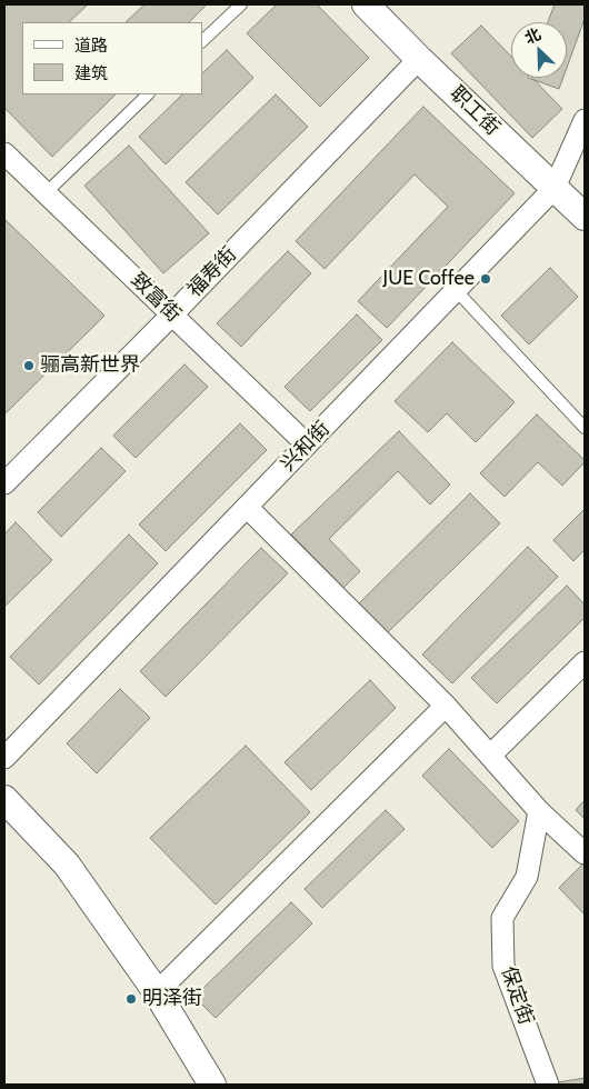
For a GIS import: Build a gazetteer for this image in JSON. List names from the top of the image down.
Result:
{
  "streets": {
    "street": [
      "职工街",
      "福寿街",
      "致富街",
      "兴和街",
      "保定街"
    ]
  },
  "crossings": [
    ["职工街", "福寿街"],
    ["职工街", "兴和街"],
    ["福寿街", "致富街"],
    ["致富街", "兴和街"]
  ],
  "places": ["JUE Coffee", "骊高新世界", "明泽街"],
  "legend": ["道路", "建筑"],
  "north": "top left"
}
